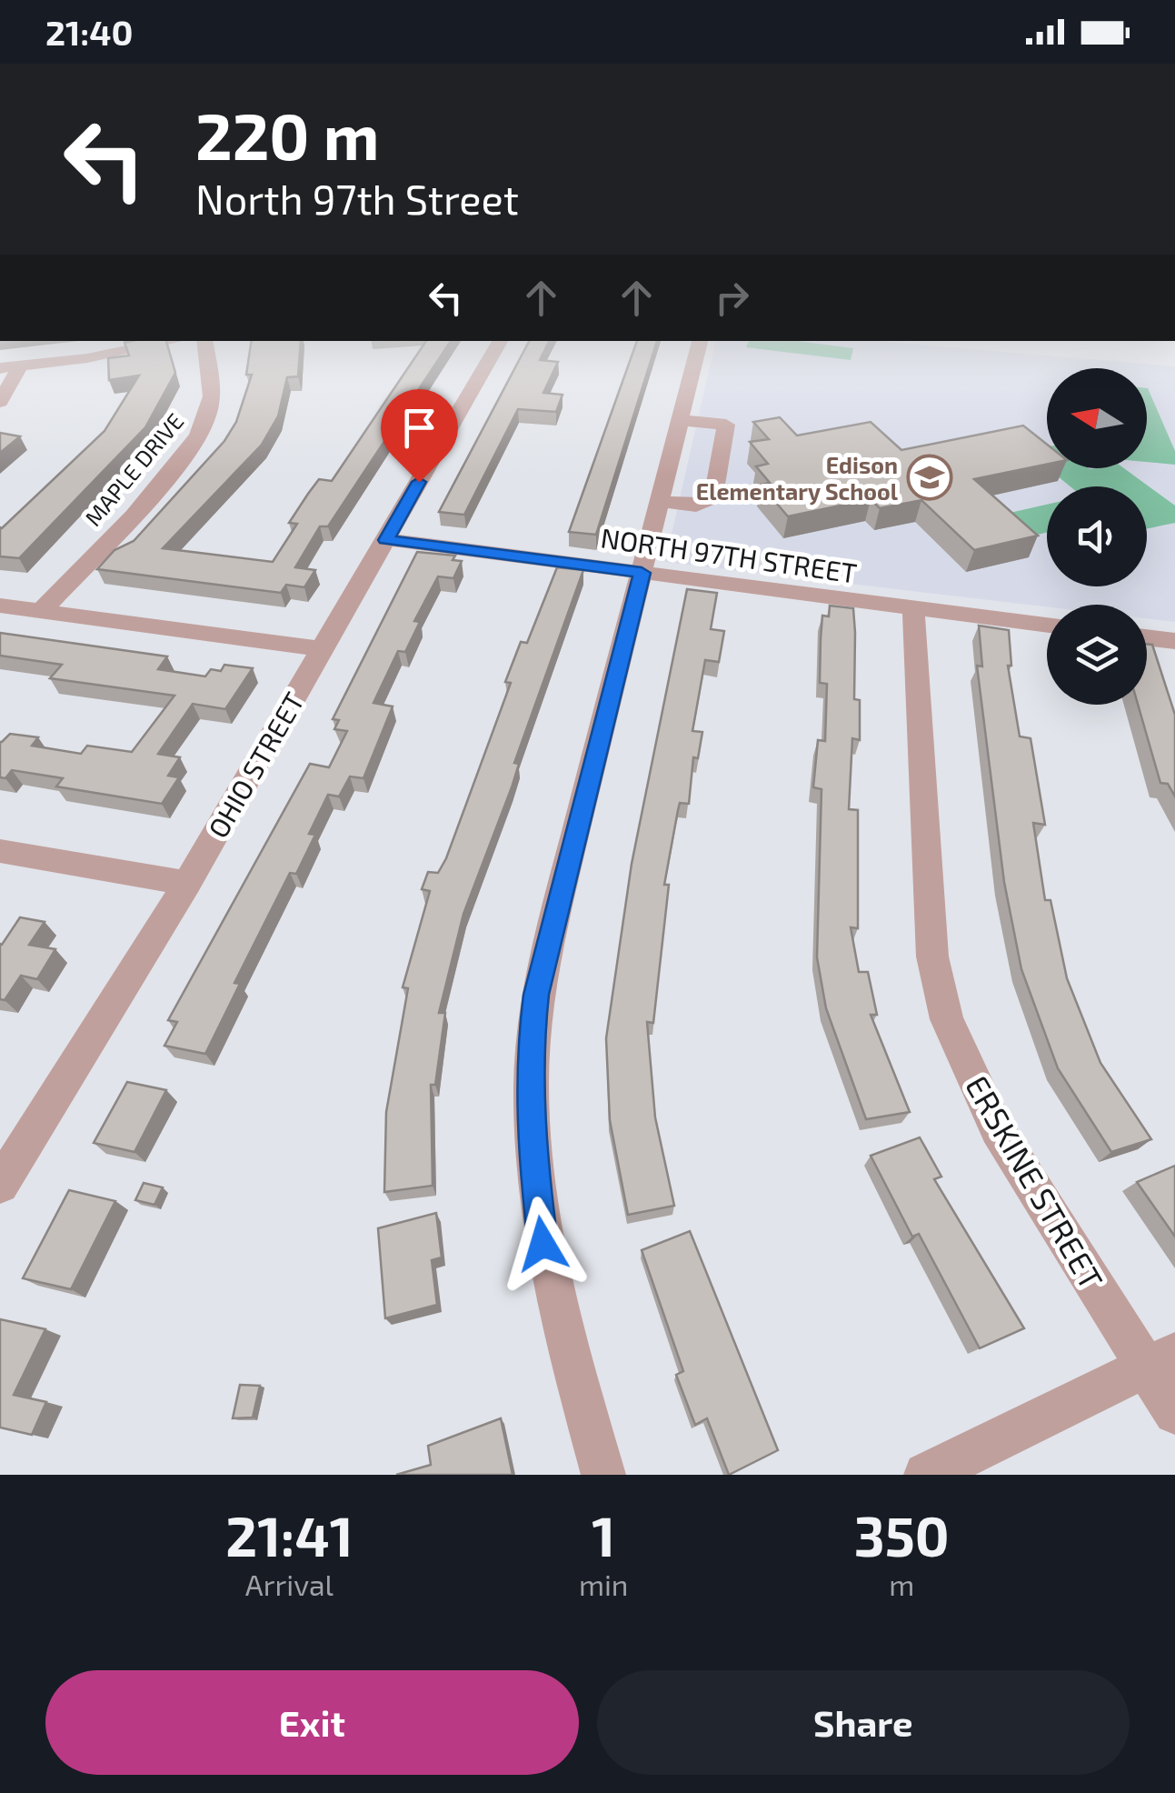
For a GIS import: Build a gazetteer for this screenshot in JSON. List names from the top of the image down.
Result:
{
  "streets": {
    "street": [
      "MAPLE DRIVE",
      "NORTH 97TH STREET",
      "OHIO STREET",
      "ERSKINE STREET"
    ]
  },
  "crossings": [
    ["NORTH 97TH STREET", "OHIO STREET"],
    ["NORTH 97TH STREET", "ERSKINE STREET"]
  ],
  "places": {
    "school or university": ["Edison Elementary School"]
  },
  "north": "left",
  "page": {
    "status": "21:40",
    "turn": ["220 m", "North 97th Street"],
    "eta": [
      "21:41",
      "Arrival",
      "1",
      "min",
      "350",
      "m"
    ],
    "buttons": ["Exit", "Share"]
  }
}
